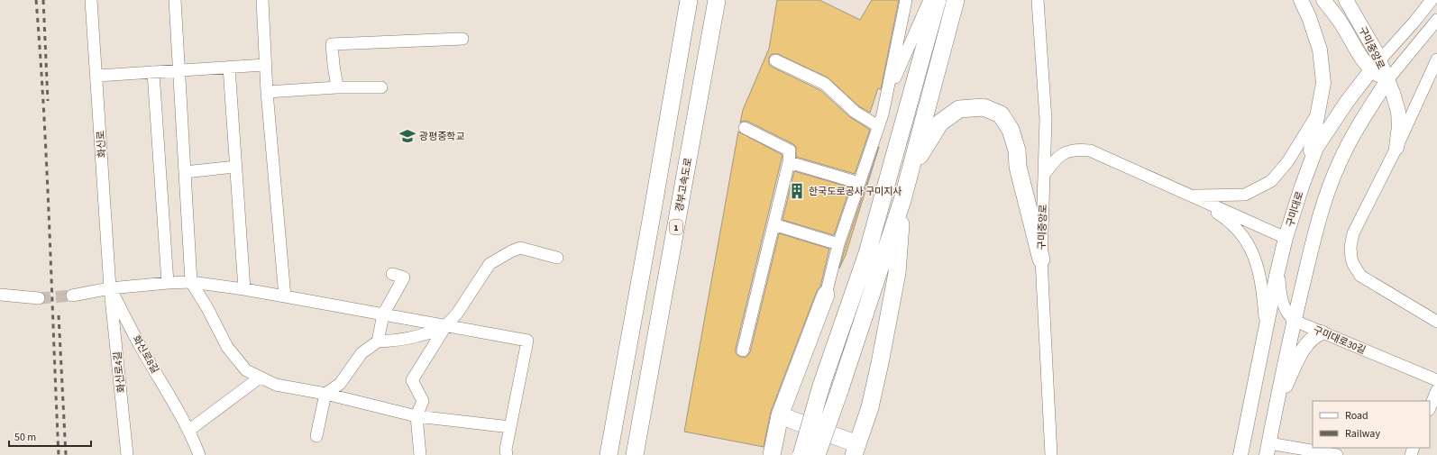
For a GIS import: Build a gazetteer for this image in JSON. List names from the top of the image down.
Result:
{
  "streets": {
    "highway": ["경부고속도로", "1"],
    "main road": ["구미중앙로", "구미대로"],
    "street": [
      "화신로",
      "구미대로30길",
      "화신로8길",
      "화신로4길"
    ]
  },
  "crossings": [
    ["구미중앙로", "구미대로"],
    ["화신로", "화신로8길"],
    ["화신로", "화신로4길"],
    ["구미대로", "구미대로30길"],
    ["화신로8길", "화신로4길"]
  ],
  "places": {
    "school or university": ["광평중학교"],
    "building": ["한국도로공사 구미지사"]
  },
  "legend": ["Road", "Railway"],
  "scale_bar": "50 m"
}
